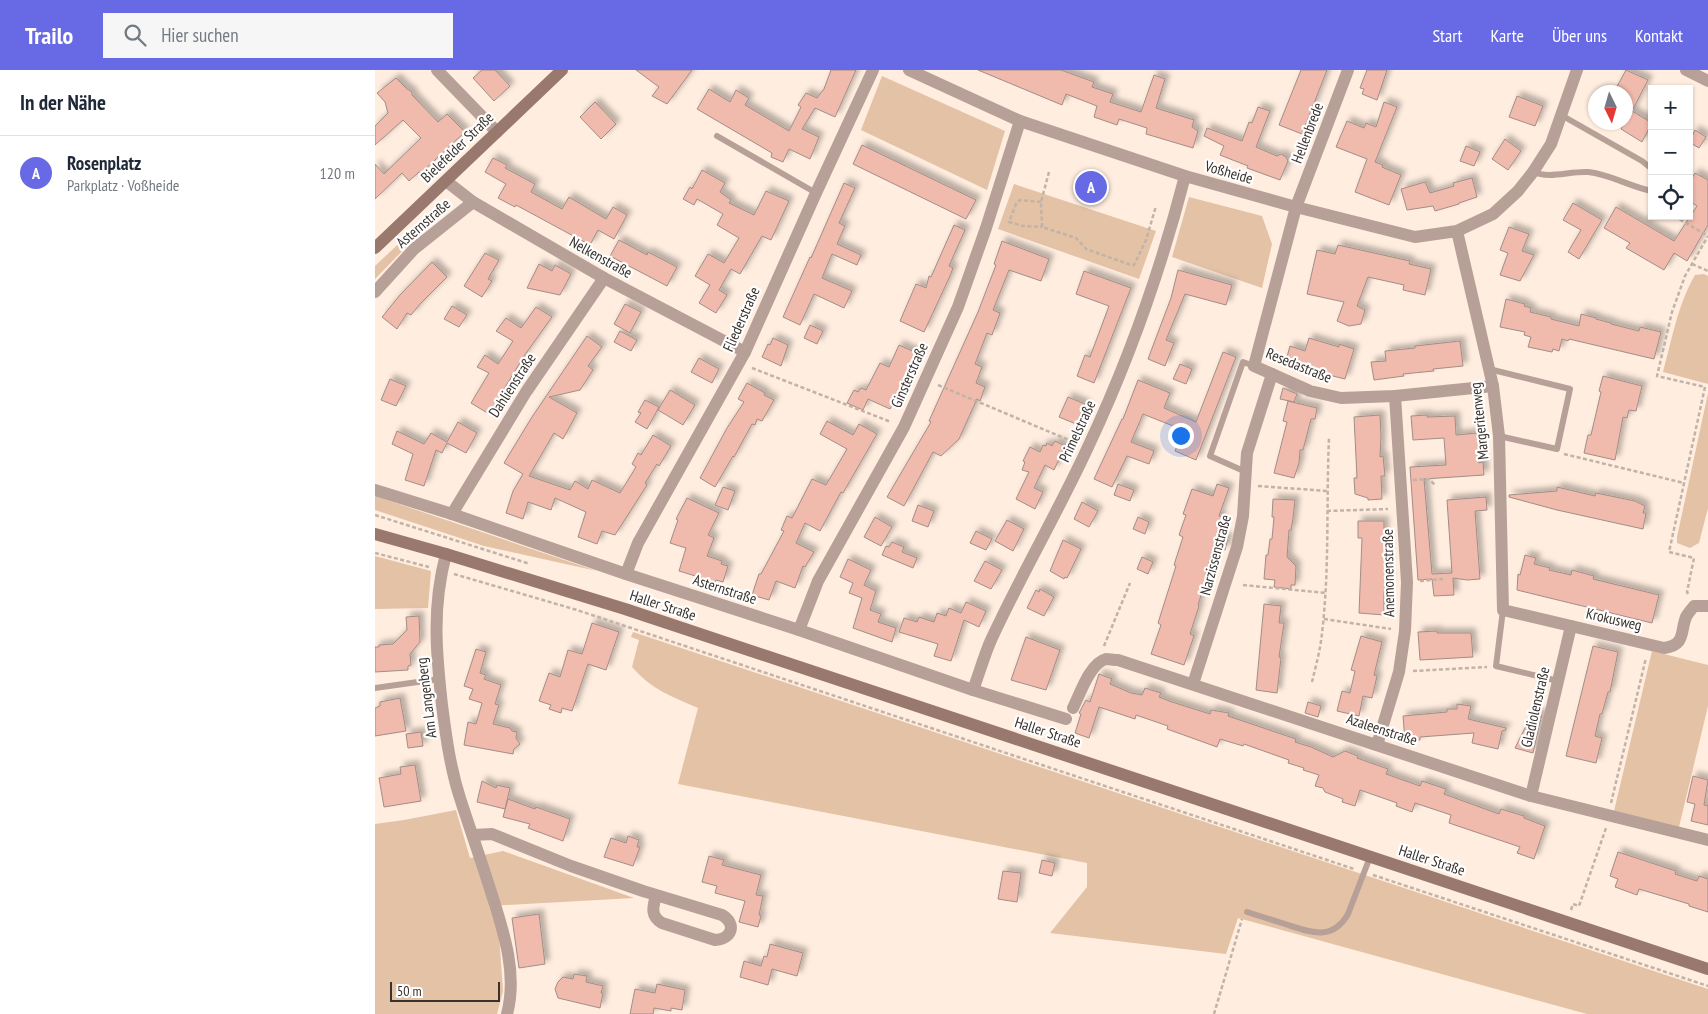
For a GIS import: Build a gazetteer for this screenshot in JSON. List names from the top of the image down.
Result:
{
  "streets": {
    "main road": ["Bielefelder Straße", "Haller Straße"],
    "street": [
      "Hellenbrede",
      "Voßheide",
      "Asternstraße",
      "Nelkenstraße",
      "Fliederstraße",
      "Resedastraße",
      "Ginsterstraße",
      "Dahlienstraße",
      "Margeritenweg",
      "Primelstraße",
      "Narzissenstraße",
      "Anemonenstraße",
      "Krokusweg",
      "Am Langenberg",
      "Gladiolenstraße",
      "Azaleenstraße"
    ]
  },
  "crossings": [
    ["Hellenbrede", "Voßheide"],
    ["Hellenbrede", "Resedastraße"],
    ["Bielefelder Straße", "Nelkenstraße"],
    ["Voßheide", "Resedastraße"],
    ["Voßheide", "Ginsterstraße"],
    ["Voßheide", "Margeritenweg"],
    ["Voßheide", "Primelstraße"],
    ["Asternstraße", "Nelkenstraße"],
    ["Asternstraße", "Fliederstraße"],
    ["Asternstraße", "Ginsterstraße"],
    ["Asternstraße", "Dahlienstraße"],
    ["Asternstraße", "Primelstraße"],
    ["Nelkenstraße", "Fliederstraße"],
    ["Nelkenstraße", "Dahlienstraße"],
    ["Resedastraße", "Margeritenweg"],
    ["Resedastraße", "Narzissenstraße"],
    ["Resedastraße", "Anemonenstraße"],
    ["Margeritenweg", "Krokusweg"],
    ["Narzissenstraße", "Azaleenstraße"],
    ["Anemonenstraße", "Azaleenstraße"],
    ["Haller Straße", "Am Langenberg"],
    ["Krokusweg", "Gladiolenstraße"],
    ["Gladiolenstraße", "Azaleenstraße"]
  ],
  "scale_bar": "50 m",
  "north": "bottom",
  "page": {
    "header": "Trailo",
    "search": "Hier suchen",
    "nav": [
      "Start",
      "Karte",
      "Über uns",
      "Kontakt"
    ],
    "heading": "In der Nähe",
    "map_buttons": ["+", "−"],
    "list": [
      {
        "mark": "A",
        "name": "Rosenplatz",
        "note": "Parkplatz · Voßheide",
        "value": "120 m"
      }
    ],
    "pins": "A",
    "scale": "50 m"
  }
}
